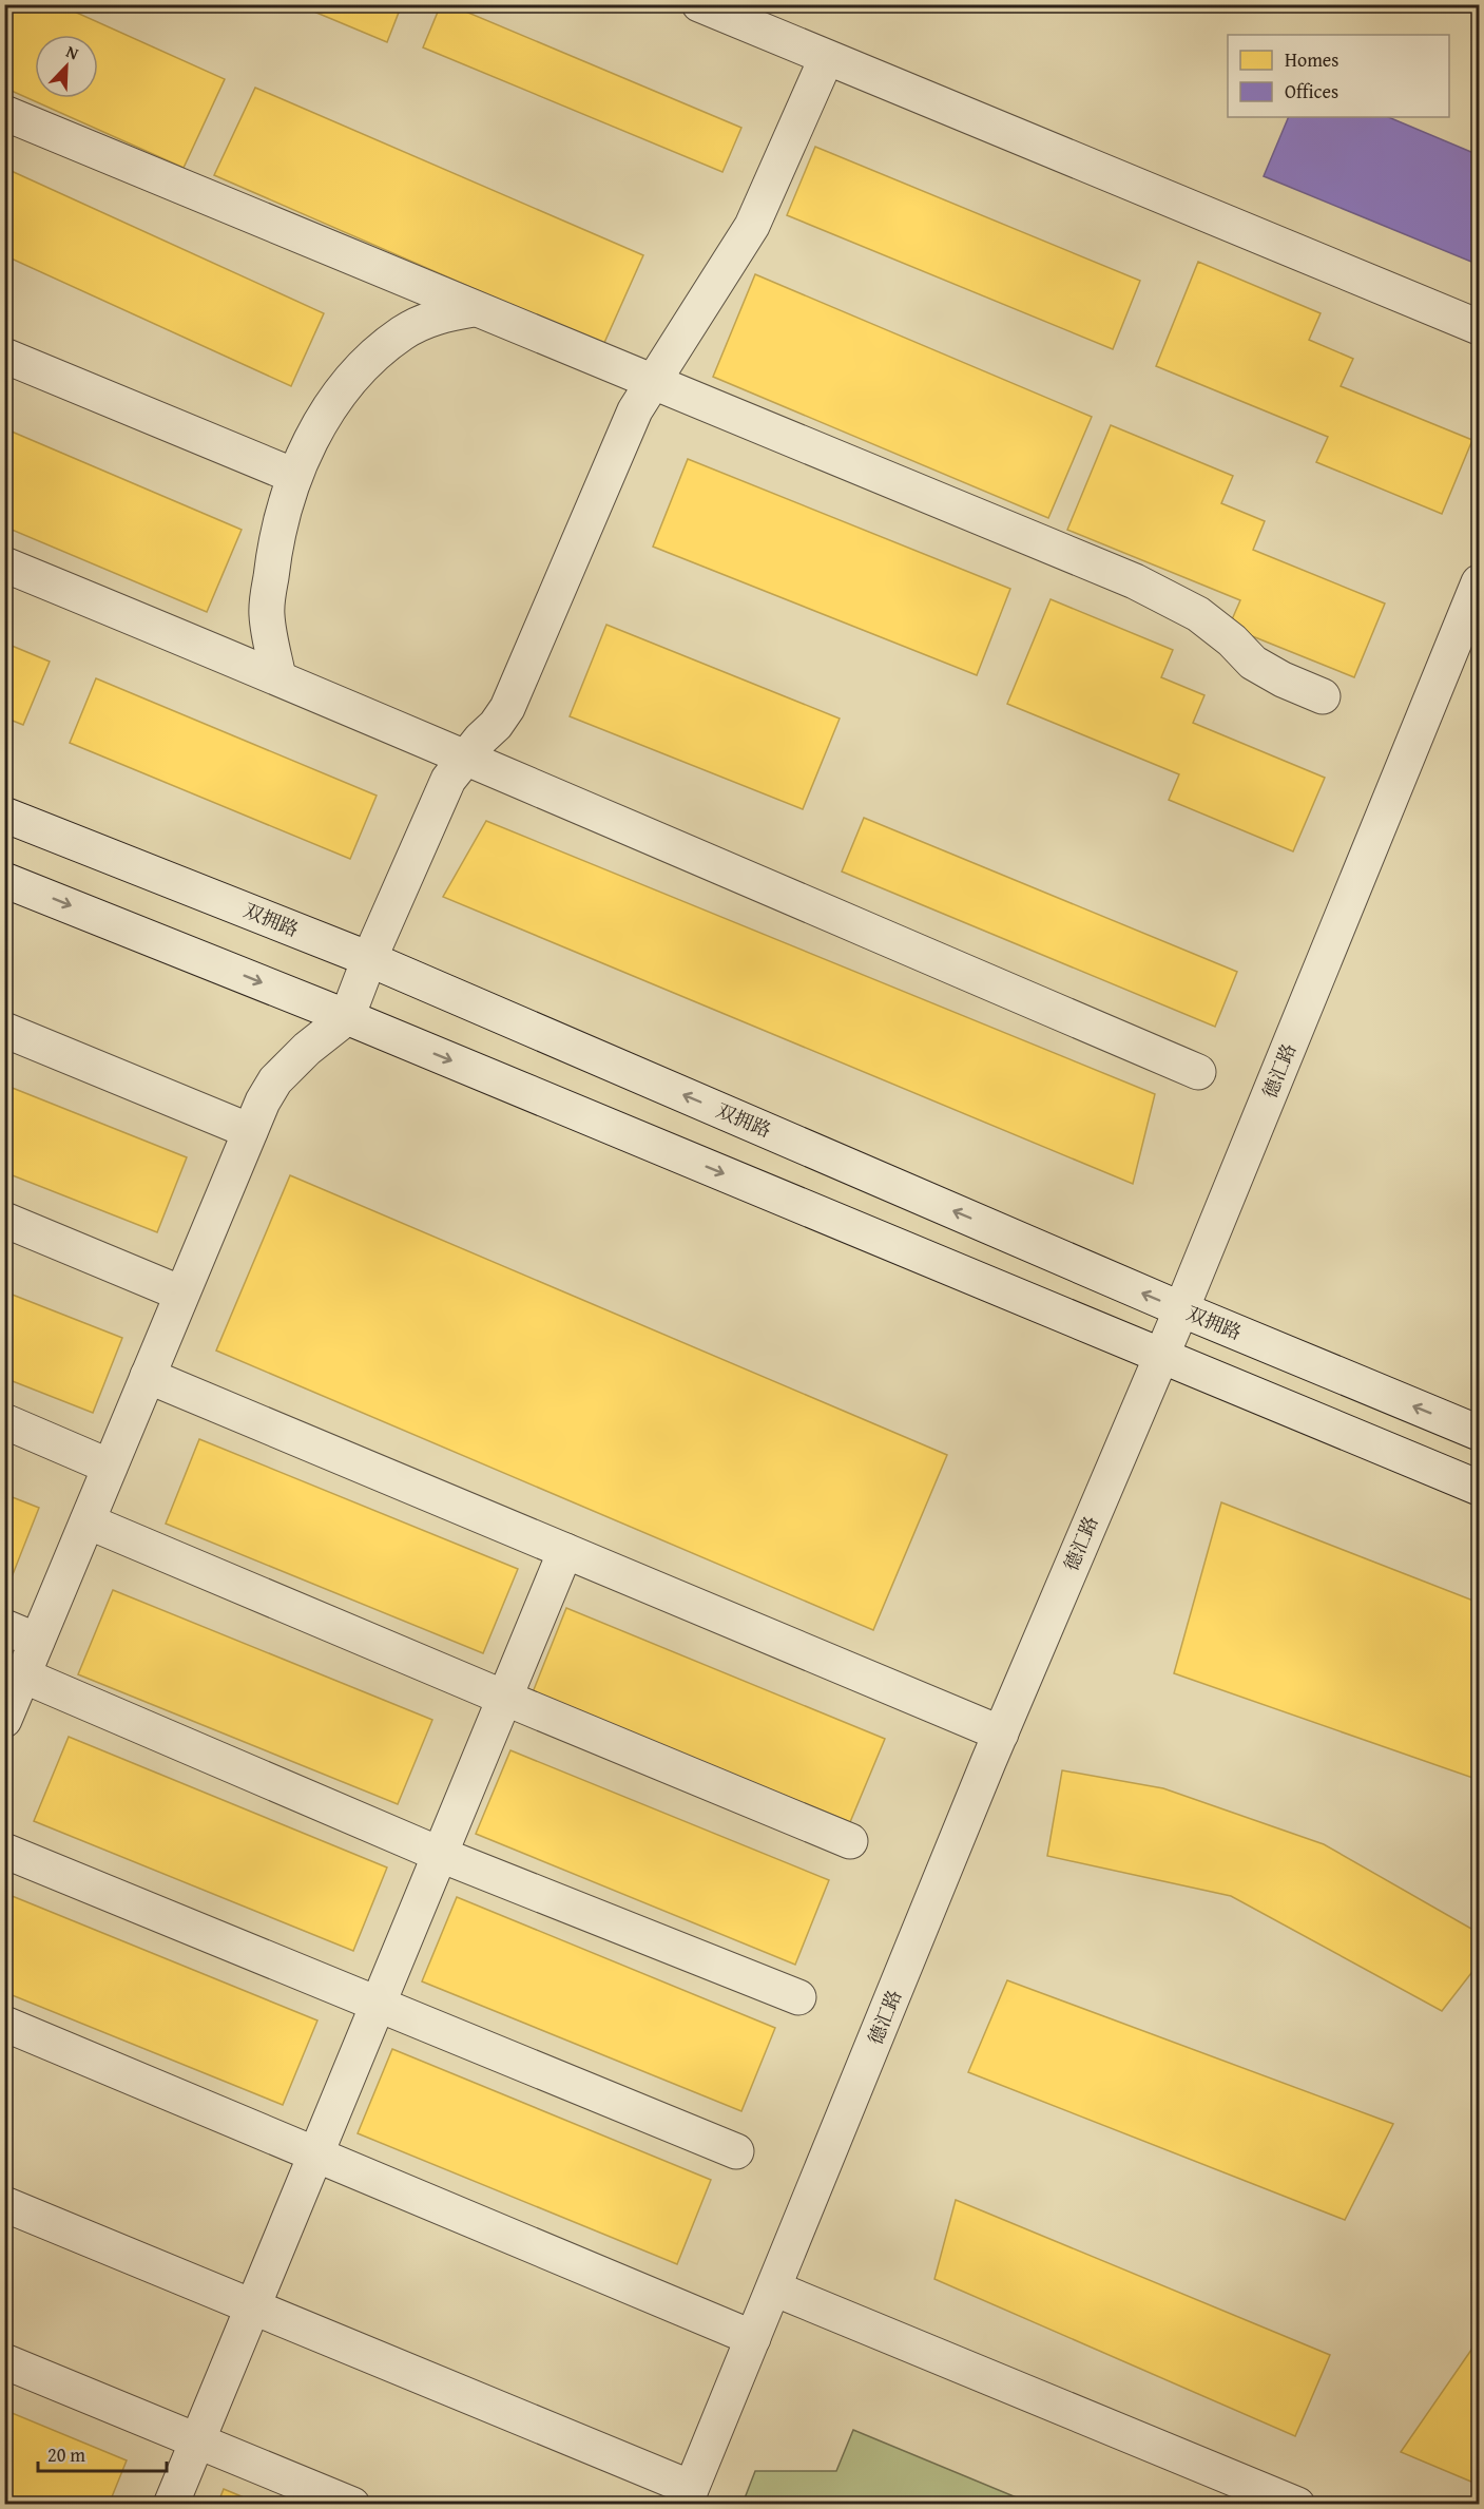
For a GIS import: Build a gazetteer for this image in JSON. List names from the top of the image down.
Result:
{
  "streets": {
    "street": ["双拥路", "德汇路"]
  },
  "crossings": [
    ["双拥路", "德汇路"]
  ],
  "legend": ["Homes", "Offices"],
  "scale_bar": "20 m",
  "north": "top right"
}
